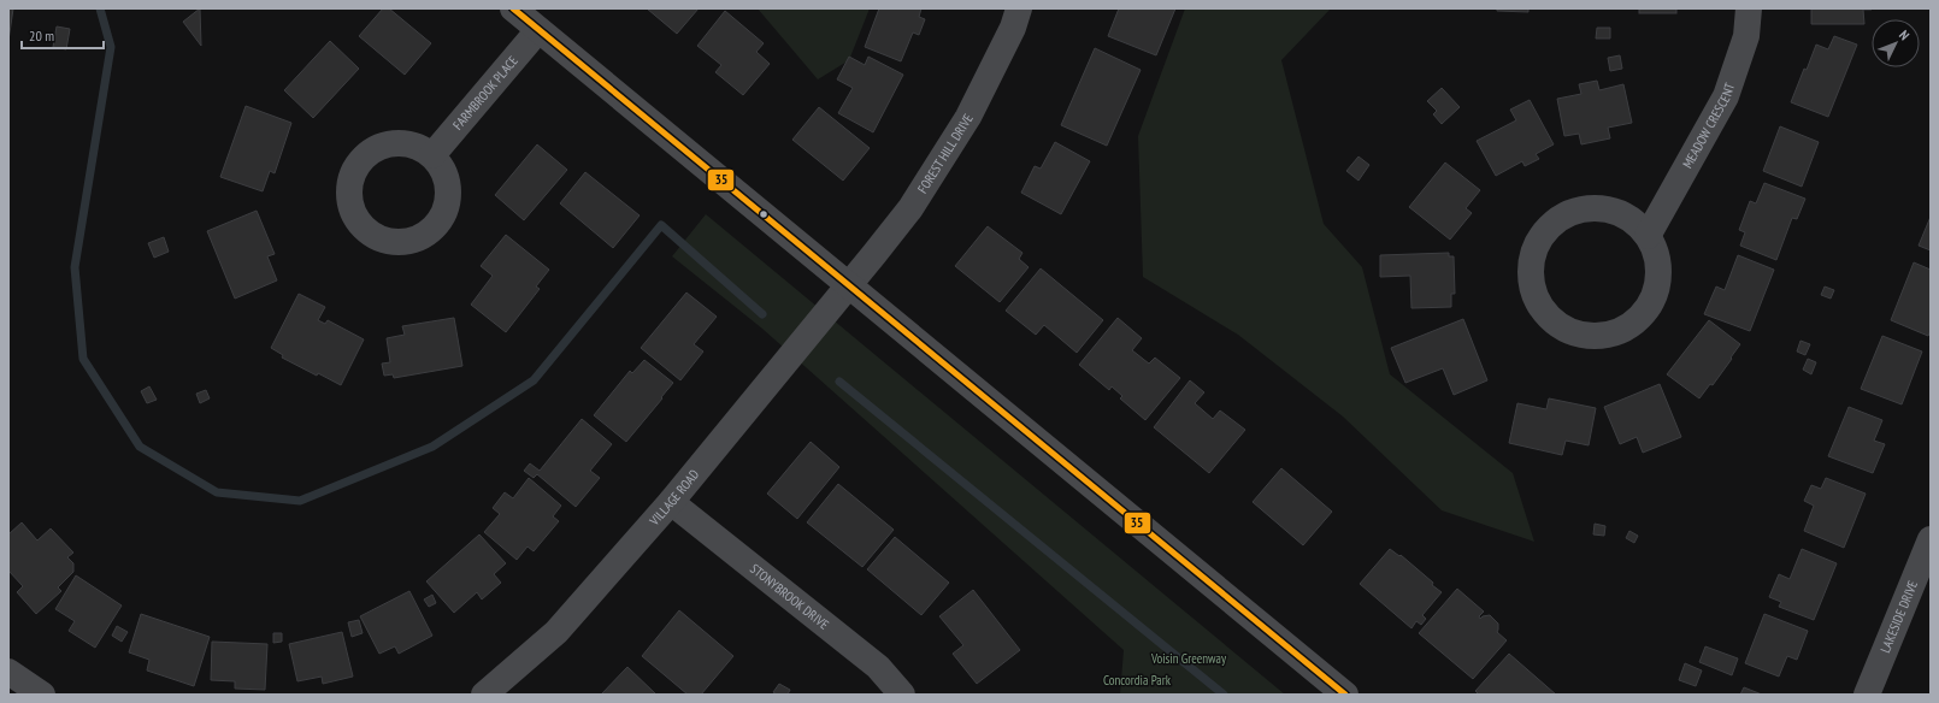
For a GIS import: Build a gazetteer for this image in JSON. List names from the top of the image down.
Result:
{
  "streets": {
    "street": [
      "FARMBROOK PLACE",
      "MEADOW CRESCENT",
      "FOREST HILL DRIVE",
      "VILLAGE ROAD",
      "STONYBROOK DRIVE",
      "LAKESIDE DRIVE"
    ]
  },
  "crossings": [
    ["FOREST HILL DRIVE", "VILLAGE ROAD"],
    ["VILLAGE ROAD", "STONYBROOK DRIVE"]
  ],
  "parks": ["Voisin Greenway", "Concordia Park"],
  "lines": ["transit line 35"],
  "scale_bar": "20 m",
  "north": "top right"
}
